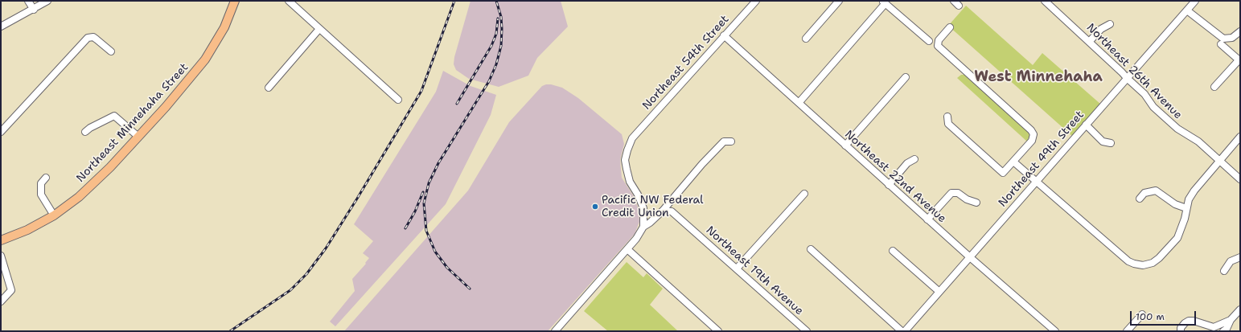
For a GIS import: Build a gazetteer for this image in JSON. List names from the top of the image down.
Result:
{
  "streets": {
    "main road": ["Northeast Minnehaha Street"],
    "street": [
      "Northeast 54th Street",
      "Northeast 26th Avenue",
      "Northeast 49th Street",
      "Northeast 22nd Avenue",
      "Northeast 19th Avenue"
    ]
  },
  "crossings": [
    ["Northeast 54th Street", "Northeast 22nd Avenue"],
    ["Northeast 26th Avenue", "Northeast 49th Street"],
    ["Northeast 49th Street", "Northeast 22nd Avenue"]
  ],
  "districts": ["West Minnehaha"],
  "places": ["Pacific NW Federal Credit Union"],
  "scale_bar": "100 m"
}
